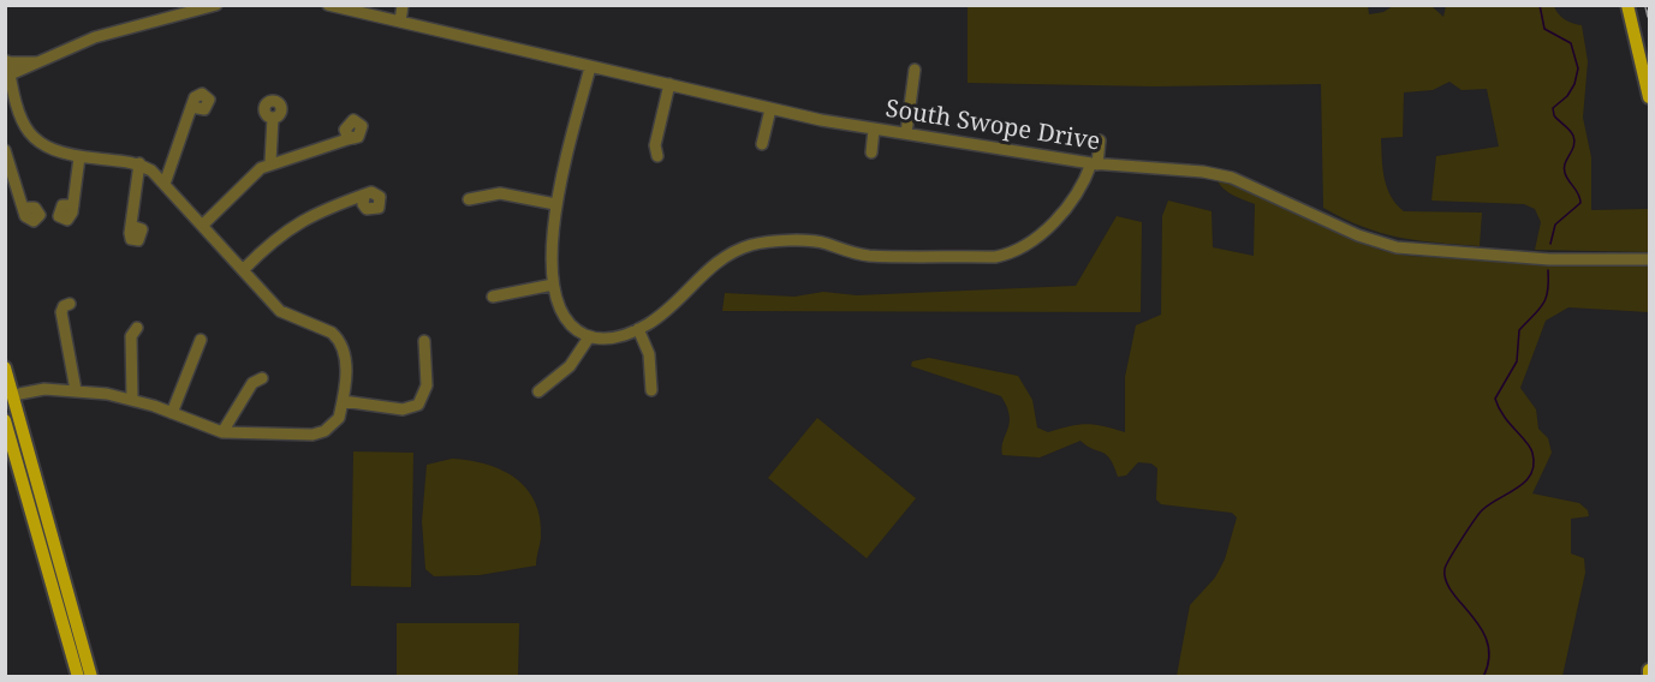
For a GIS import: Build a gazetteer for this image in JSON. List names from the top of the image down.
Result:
{
  "streets": {
    "street": ["South Swope Drive"]
  }
}
